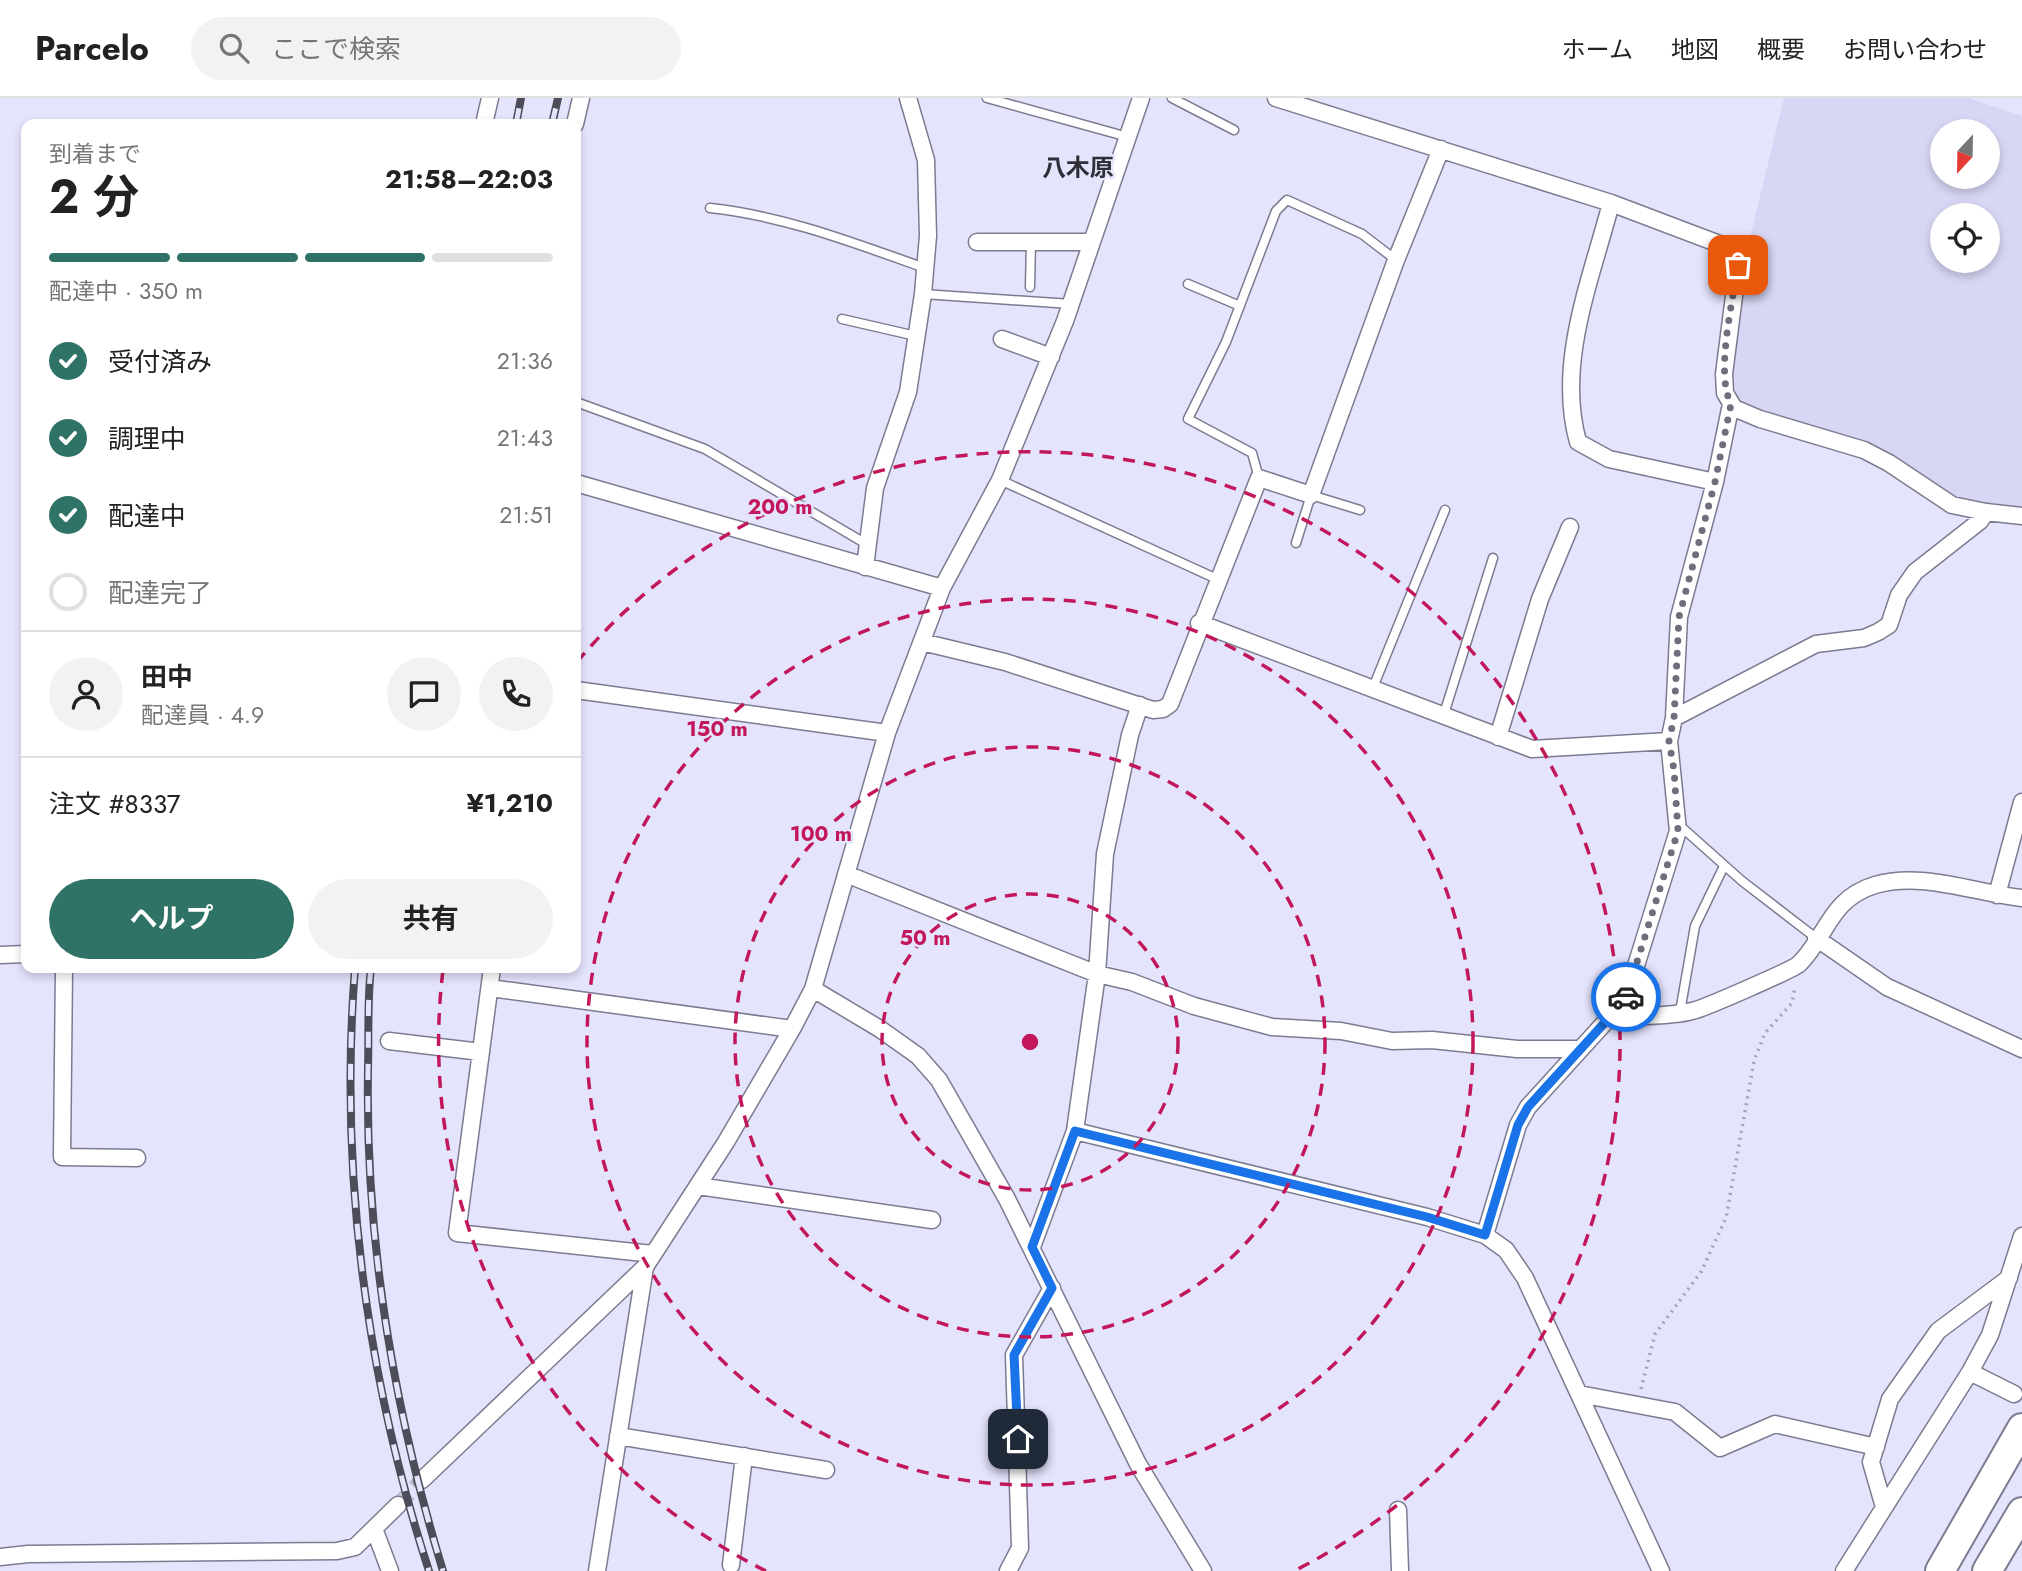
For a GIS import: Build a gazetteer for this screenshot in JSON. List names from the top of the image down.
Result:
{
  "districts": ["八木原"],
  "north": "bottom",
  "page": {
    "header": "Parcelo",
    "search": "ここで検索",
    "nav": [
      "ホーム",
      "地図",
      "概要",
      "お問い合わせ"
    ],
    "heading": ["2 分", "到着まで", "21:58–22:03"],
    "panel": [
      "田中",
      "配達員 · 4.9",
      "注文 #8337",
      "¥1,210"
    ],
    "bar": "配達中 · 350 m",
    "list": [
      ["受付済み", "21:36"],
      ["調理中", "21:43"],
      ["配達中", "21:51"],
      "配達完了"
    ],
    "buttons": ["ヘルプ", "共有"]
  },
  "rings": [
    "200 m",
    "150 m",
    "100 m",
    "50 m"
  ]
}
